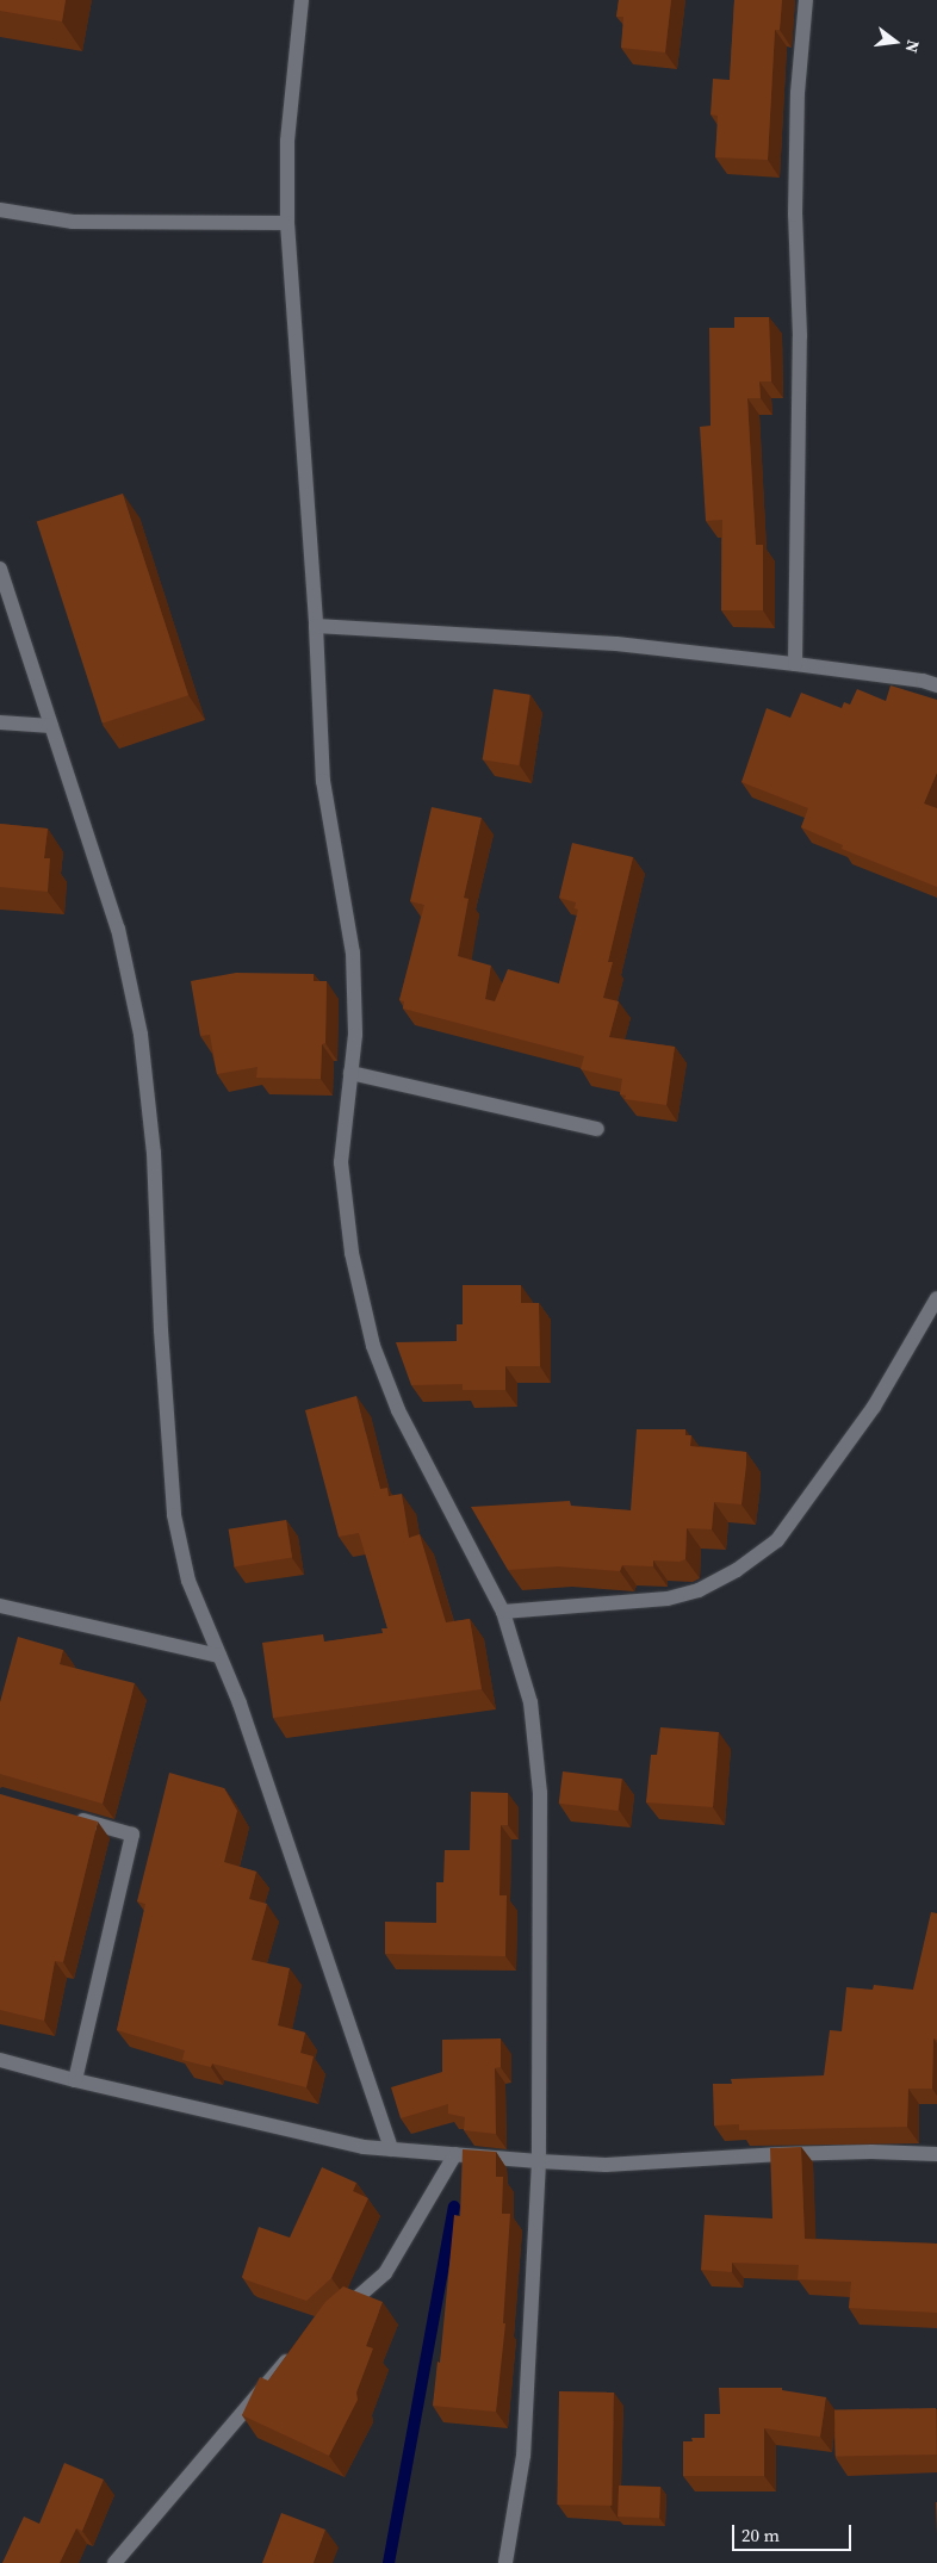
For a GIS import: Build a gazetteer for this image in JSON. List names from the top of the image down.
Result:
{
  "scale_bar": "20 m",
  "north": "right"
}
